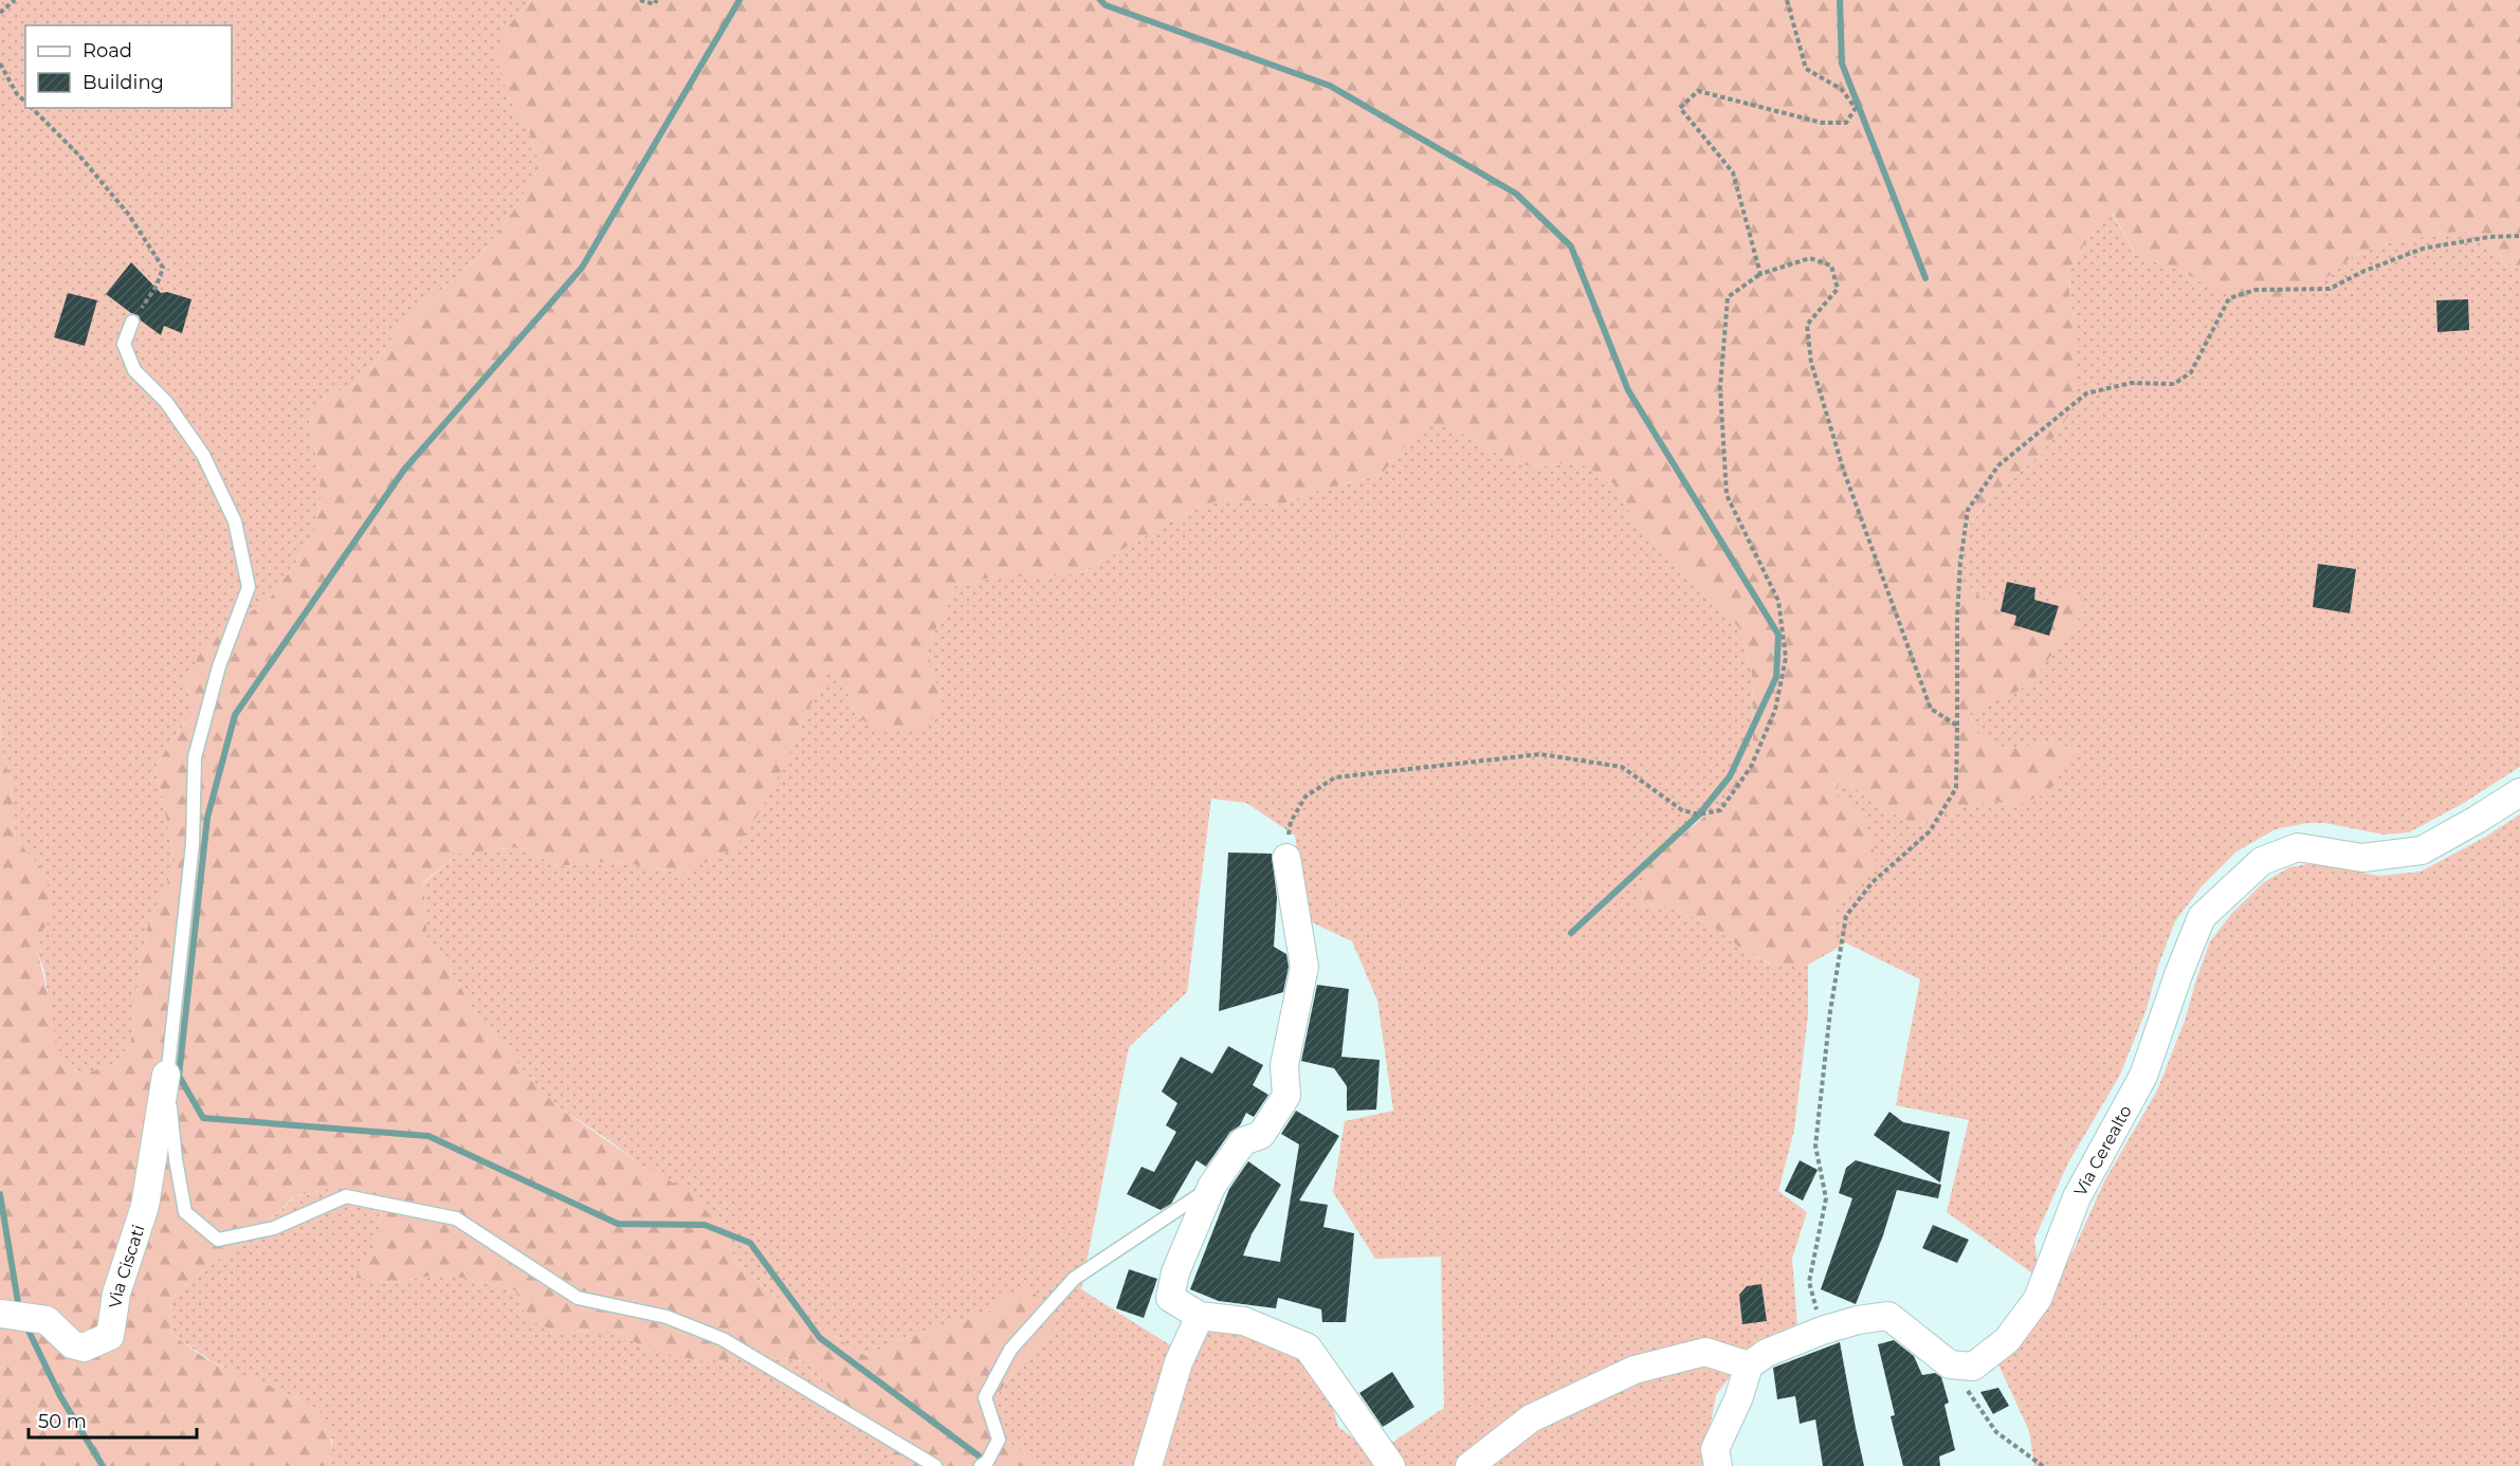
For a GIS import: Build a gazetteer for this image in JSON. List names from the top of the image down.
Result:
{
  "streets": {
    "street": ["Via Cerealto", "Via Ciscati"]
  },
  "legend": ["Road", "Building"],
  "scale_bar": "50 m"
}
